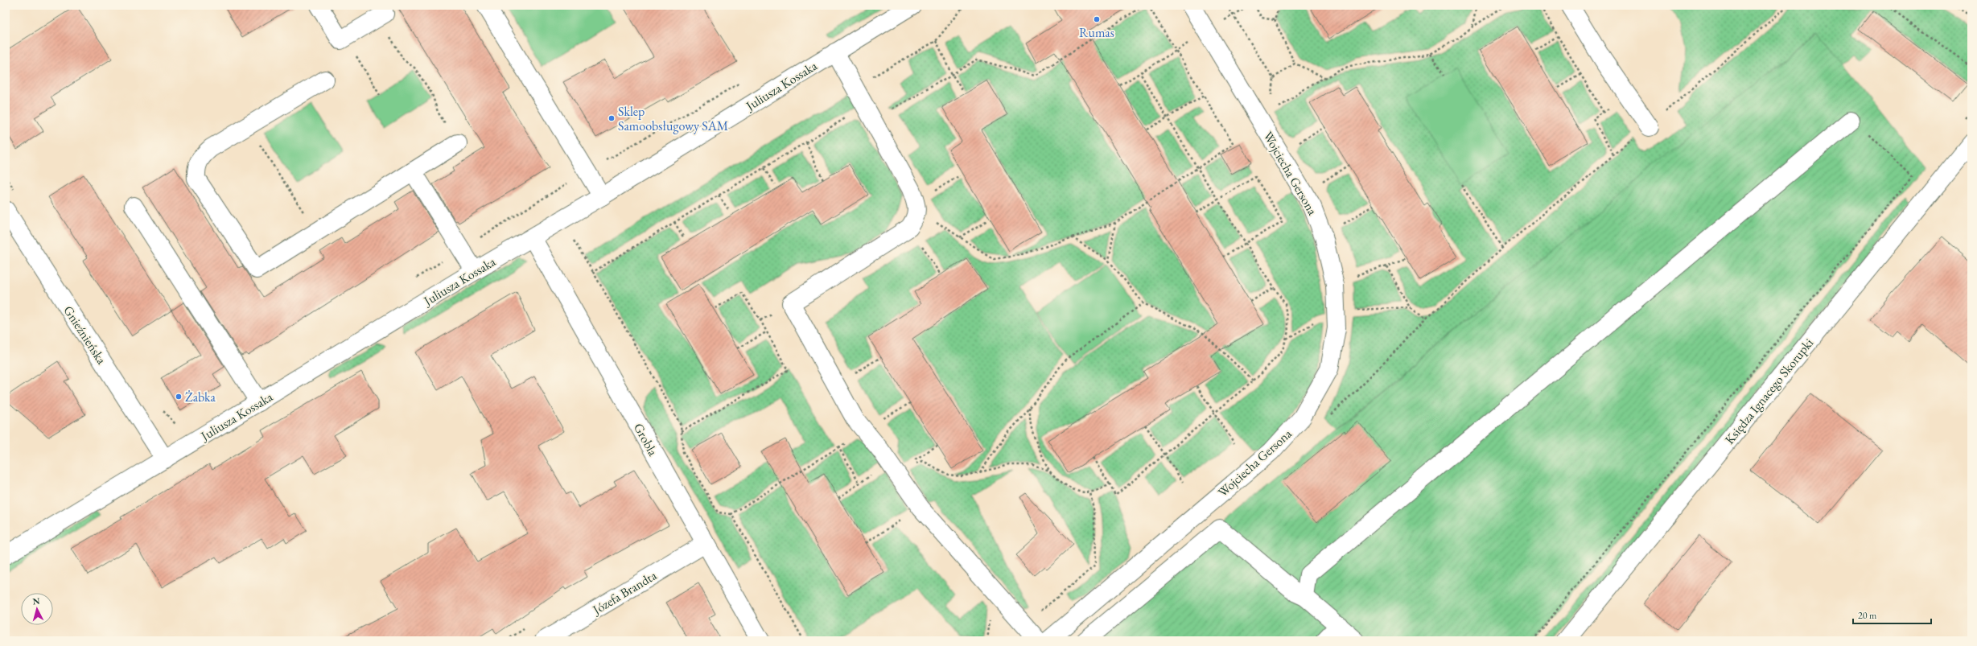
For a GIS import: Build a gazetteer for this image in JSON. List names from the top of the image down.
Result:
{
  "streets": {
    "street": [
      "Juliusza Kossaka",
      "Wojciecha Gersona",
      "Gnieźnieńska",
      "Księdza Ignacego Skorupki",
      "Grobla",
      "Józefa Brandta"
    ]
  },
  "crossings": [
    ["Juliusza Kossaka", "Gnieźnieńska"],
    ["Juliusza Kossaka", "Grobla"],
    ["Grobla", "Józefa Brandta"]
  ],
  "places": ["Rumas", "Sklep Samoobsługowy SAM", "Żabka"],
  "scale_bar": "20 m",
  "north": "top"
}
